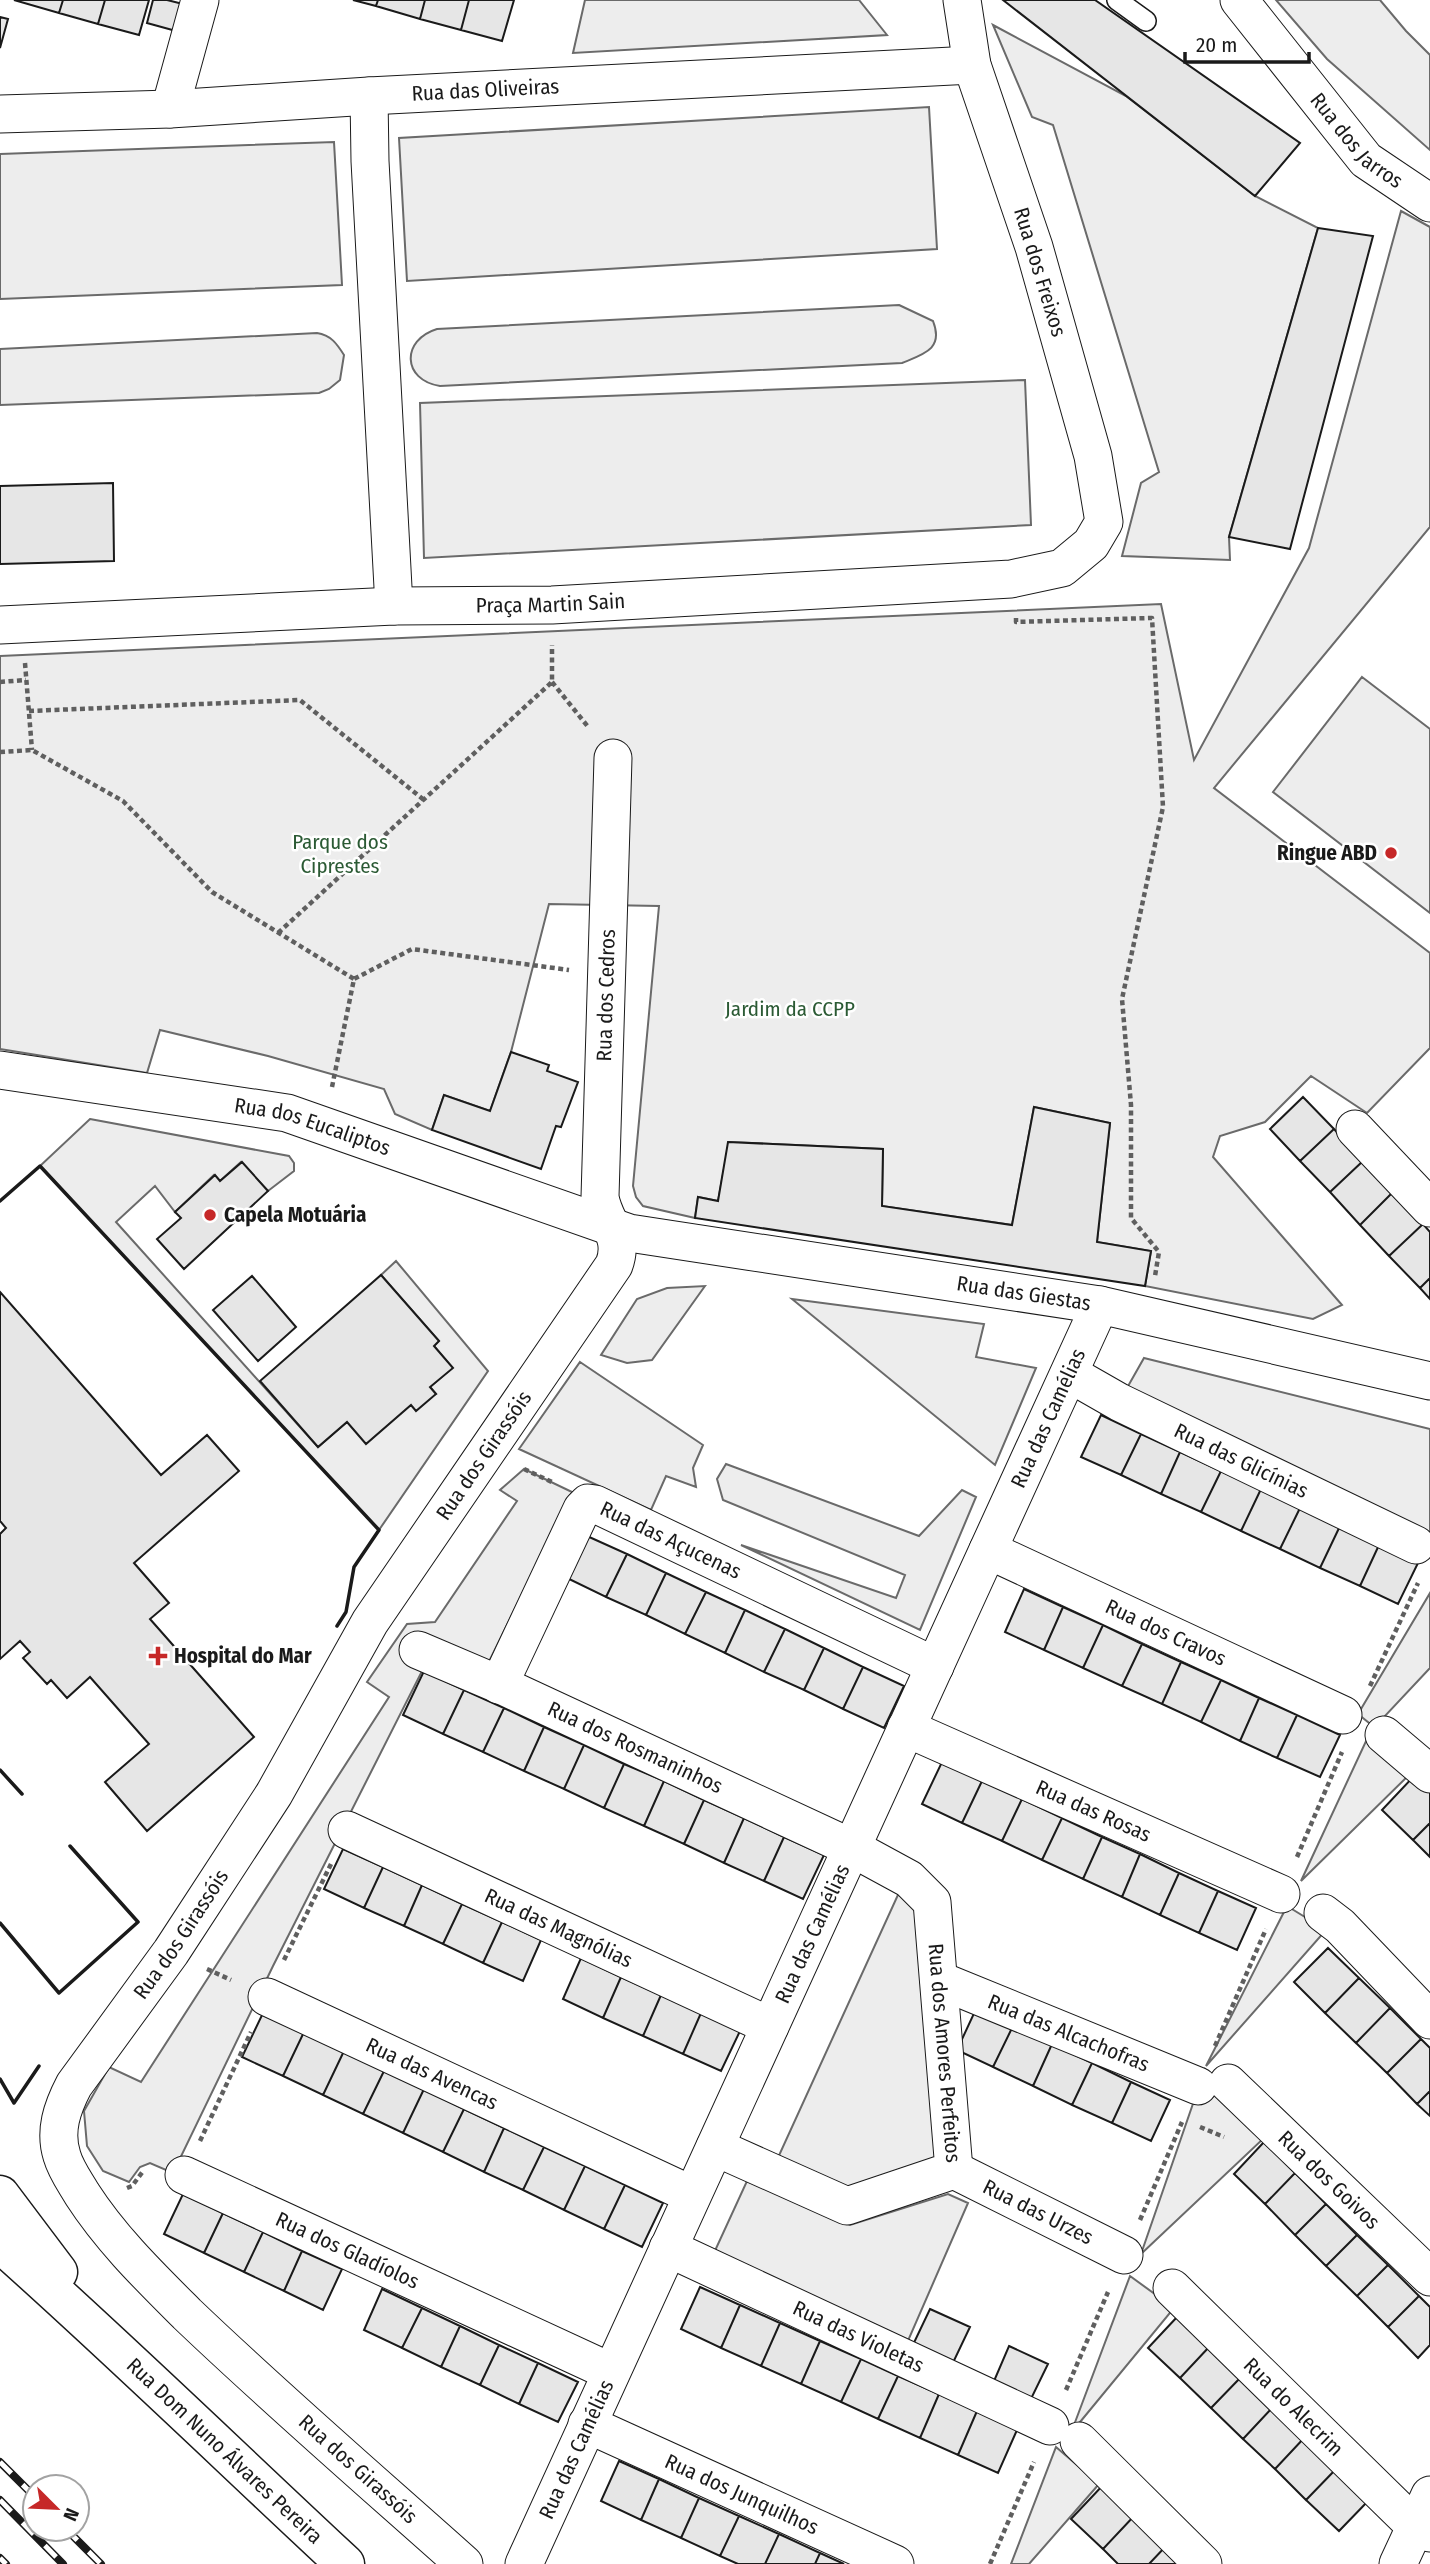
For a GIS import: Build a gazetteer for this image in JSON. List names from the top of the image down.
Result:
{
  "streets": {
    "main road": ["Rua Dom Nuno Álvares Pereira"],
    "street": [
      "Rua das Oliveiras",
      "Rua dos Jarros",
      "Rua dos Freixos",
      "Praça Martin Sain",
      "Rua dos Cedros",
      "Rua dos Eucaliptos",
      "Rua das Giestas",
      "Rua das Camélias",
      "Rua dos Girassóis",
      "Rua das Glicínias",
      "Rua das Açucenas",
      "Rua dos Cravos",
      "Rua dos Rosmaninhos",
      "Rua das Rosas",
      "Rua das Magnólias",
      "Rua das Alcachofras",
      "Rua dos Amores Perfeitos",
      "Rua das Avencas",
      "Rua dos Goivos",
      "Rua das Urzes",
      "Rua dos Gladíolos",
      "Rua das Violetas",
      "Rua do Alecrim",
      "Rua dos Junquilhos"
    ]
  },
  "crossings": [
    ["Rua das Oliveiras", "Rua dos Freixos"],
    ["Rua dos Freixos", "Praça Martin Sain"],
    ["Rua dos Cedros", "Rua dos Eucaliptos"],
    ["Rua dos Cedros", "Rua das Giestas"],
    ["Rua dos Cedros", "Rua dos Girassóis"],
    ["Rua dos Eucaliptos", "Rua das Giestas"],
    ["Rua dos Eucaliptos", "Rua dos Girassóis"],
    ["Rua das Giestas", "Rua das Camélias"],
    ["Rua das Giestas", "Rua dos Girassóis"],
    ["Rua das Camélias", "Rua das Glicínias"],
    ["Rua das Camélias", "Rua das Açucenas"],
    ["Rua das Camélias", "Rua dos Cravos"],
    ["Rua das Camélias", "Rua dos Rosmaninhos"],
    ["Rua das Camélias", "Rua das Rosas"],
    ["Rua das Camélias", "Rua das Magnólias"],
    ["Rua das Camélias", "Rua dos Amores Perfeitos"],
    ["Rua das Camélias", "Rua das Avencas"],
    ["Rua das Camélias", "Rua dos Gladíolos"],
    ["Rua das Camélias", "Rua das Violetas"],
    ["Rua das Camélias", "Rua dos Junquilhos"],
    ["Rua das Açucenas", "Rua dos Rosmaninhos"],
    ["Rua dos Rosmaninhos", "Rua dos Amores Perfeitos"],
    ["Rua das Alcachofras", "Rua dos Amores Perfeitos"],
    ["Rua das Alcachofras", "Rua dos Goivos"],
    ["Rua dos Amores Perfeitos", "Rua das Urzes"]
  ],
  "parks": ["Parque dos Ciprestes", "Jardim da CCPP"],
  "places": {
    "other": ["Ringue ABD", "Capela Motuária"],
    "health": ["Hospital do Mar"]
  },
  "scale_bar": "20 m",
  "north": "bottom right"
}
